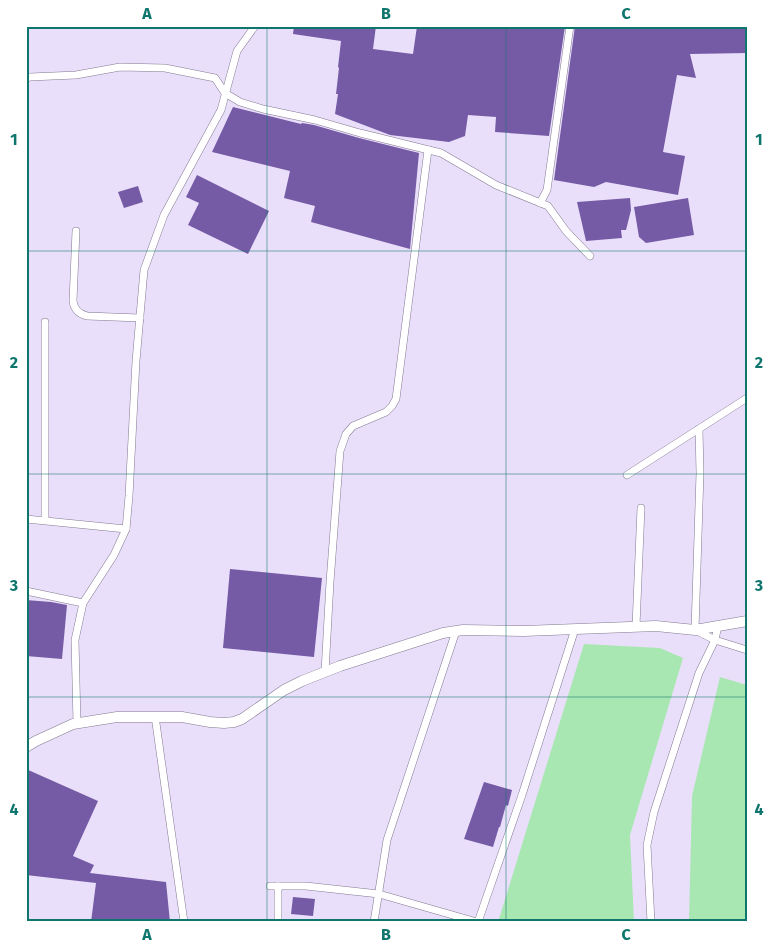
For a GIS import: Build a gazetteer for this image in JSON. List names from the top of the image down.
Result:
{
  "grid": {
    "columns": ["A", "B", "C"],
    "rows": [
      "1",
      "2",
      "3",
      "4"
    ]
  }
}
